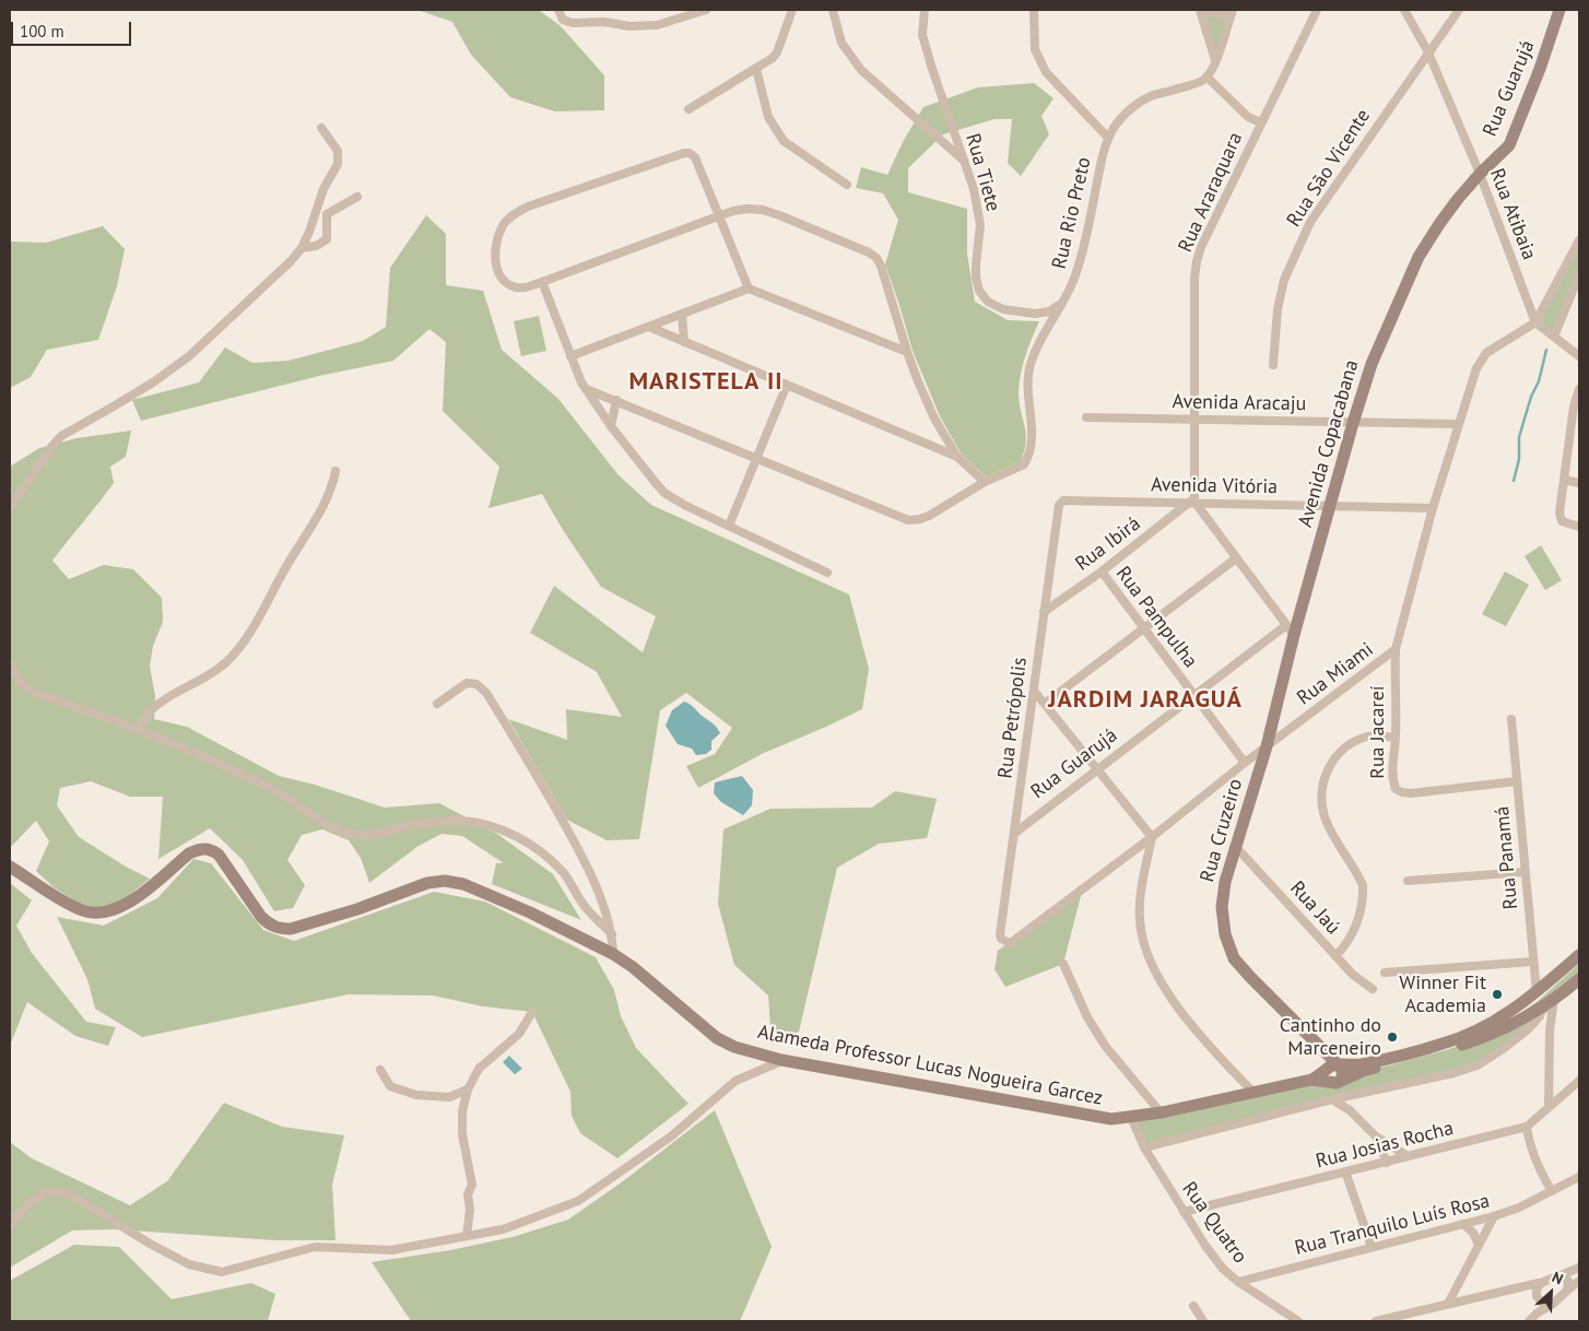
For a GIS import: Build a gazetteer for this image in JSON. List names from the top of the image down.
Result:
{
  "streets": {
    "main road": [
      "Rua Guarujá",
      "Avenida Copacabana",
      "Rua Cruzeiro",
      "Alameda Professor Lucas Nogueira Garcez"
    ],
    "street": [
      "Rua São Vicente",
      "Rua Tiete",
      "Rua Araraquara",
      "Rua Rio Preto",
      "Rua Atibaia",
      "Avenida Aracaju",
      "Avenida Vitória",
      "Rua Ibirá",
      "Rua Pampulha",
      "Rua Miami",
      "Rua Petrópolis",
      "Rua Jacareí",
      "Rua Panamá",
      "Rua Jaú",
      "Rua Josias Rocha",
      "Rua Quatro",
      "Rua Tranquilo Luís Rosa"
    ]
  },
  "crossings": [
    ["Rua Guarujá", "Rua Atibaia"],
    ["Rua Guarujá", "Avenida Copacabana"],
    ["Rua Guarujá", "Rua Pampulha"],
    ["Rua Guarujá", "Rua Petrópolis"],
    ["Rua São Vicente", "Rua Atibaia"],
    ["Rua Tiete", "Rua Rio Preto"],
    ["Rua Araraquara", "Avenida Aracaju"],
    ["Rua Araraquara", "Avenida Vitória"],
    ["Rua Araraquara", "Rua Ibirá"],
    ["Rua Atibaia", "Avenida Copacabana"],
    ["Rua Atibaia", "Rua Miami"],
    ["Avenida Aracaju", "Avenida Copacabana"],
    ["Avenida Aracaju", "Rua Miami"],
    ["Avenida Copacabana", "Avenida Vitória"],
    ["Avenida Copacabana", "Rua Miami"],
    ["Avenida Copacabana", "Rua Cruzeiro"],
    ["Avenida Vitória", "Rua Ibirá"],
    ["Avenida Vitória", "Rua Miami"],
    ["Avenida Vitória", "Rua Petrópolis"],
    ["Rua Ibirá", "Rua Pampulha"],
    ["Rua Ibirá", "Rua Petrópolis"],
    ["Rua Pampulha", "Rua Miami"],
    ["Rua Miami", "Rua Petrópolis"],
    ["Rua Miami", "Rua Jacareí"],
    ["Rua Miami", "Rua Cruzeiro"],
    ["Rua Jacareí", "Rua Panamá"],
    ["Rua Cruzeiro", "Rua Jaú"],
    ["Alameda Professor Lucas Nogueira Garcez", "Rua Quatro"],
    ["Rua Josias Rocha", "Rua Quatro"],
    ["Rua Quatro", "Rua Tranquilo Luís Rosa"]
  ],
  "districts": ["MARISTELA II", "JARDIM JARAGUÁ"],
  "places": ["Winner Fit Academia", "Cantinho do Marceneiro"],
  "scale_bar": "100 m",
  "north": "top right"
}
